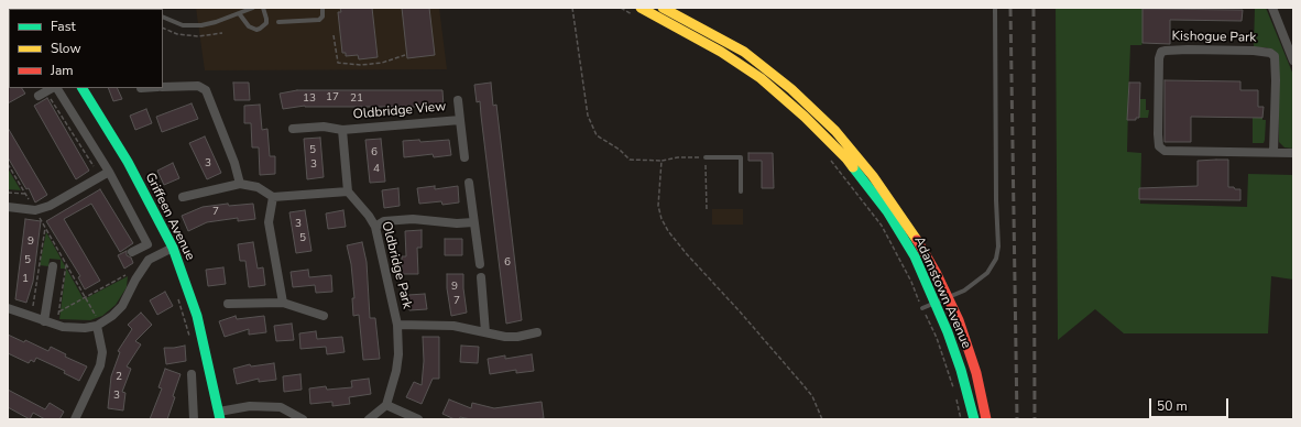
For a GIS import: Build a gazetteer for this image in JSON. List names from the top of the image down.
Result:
{
  "streets": {
    "street": [
      "Kishogue Park",
      "Oldbridge View",
      "Griffeen Avenue",
      "Oldbridge Park",
      "Adamstown Avenue"
    ]
  },
  "crossings": [
    ["Oldbridge View", "Oldbridge Park"]
  ],
  "house_numbers": [
    "17",
    "13",
    "21",
    "5",
    "6",
    "3",
    "3",
    "4",
    "7",
    "3",
    "5",
    "9",
    "5",
    "6",
    "1",
    "9",
    "7",
    "2",
    "3"
  ],
  "legend": ["Fast", "Slow", "Jam"],
  "scale_bar": "50 m"
}
